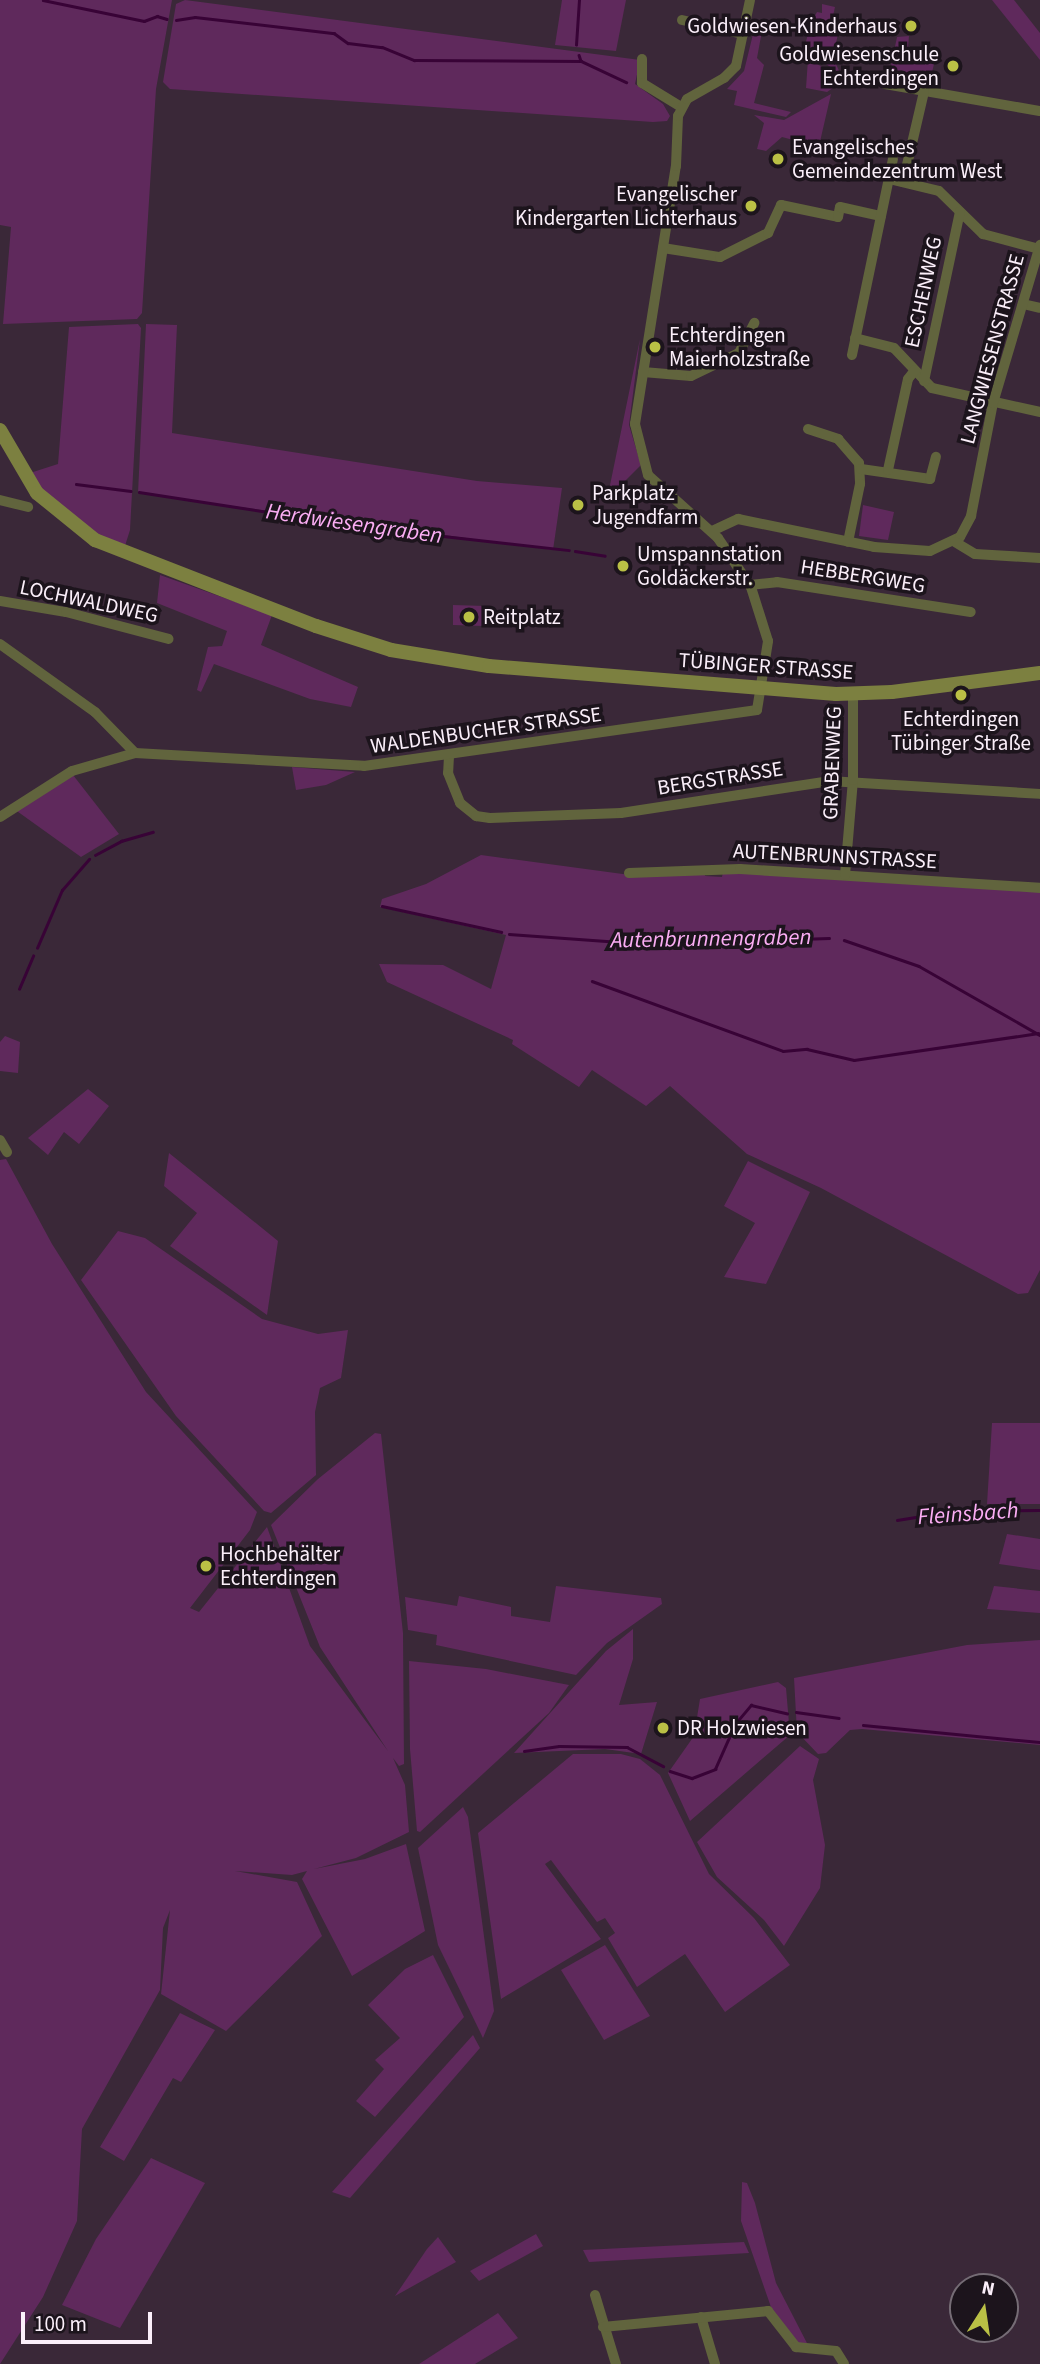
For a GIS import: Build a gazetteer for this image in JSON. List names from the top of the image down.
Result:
{
  "streets": {
    "main road": ["TÜBINGER STRASSE"],
    "street": [
      "ESCHENWEG",
      "LANGWIESENSTRASSE",
      "HEBBERGWEG",
      "LOCHWALDWEG",
      "WALDENBUCHER STRASSE",
      "GRABENWEG",
      "BERGSTRASSE",
      "AUTENBRUNNSTRASSE"
    ]
  },
  "crossings": [
    ["TÜBINGER STRASSE", "WALDENBUCHER STRASSE"],
    ["TÜBINGER STRASSE", "GRABENWEG"],
    ["WALDENBUCHER STRASSE", "BERGSTRASSE"],
    ["GRABENWEG", "BERGSTRASSE"],
    ["GRABENWEG", "AUTENBRUNNSTRASSE"]
  ],
  "water": ["Herdwiesengraben", "Autenbrunnengraben", "Fleinsbach"],
  "places": [
    "Goldwiesen-Kinderhaus",
    "Goldwiesenschule Echterdingen",
    "Evangelisches Gemeindezentrum West",
    "Evangelischer Kindergarten Lichterhaus",
    "Echterdingen Maierholzstraße",
    "Parkplatz Jugendfarm",
    "Umspannstation Goldäckerstr.",
    "Reitplatz",
    "Echterdingen Tübinger Straße",
    "Hochbehälter Echterdingen",
    "DR Holzwiesen"
  ],
  "scale_bar": "100 m",
  "north": "top"
}
